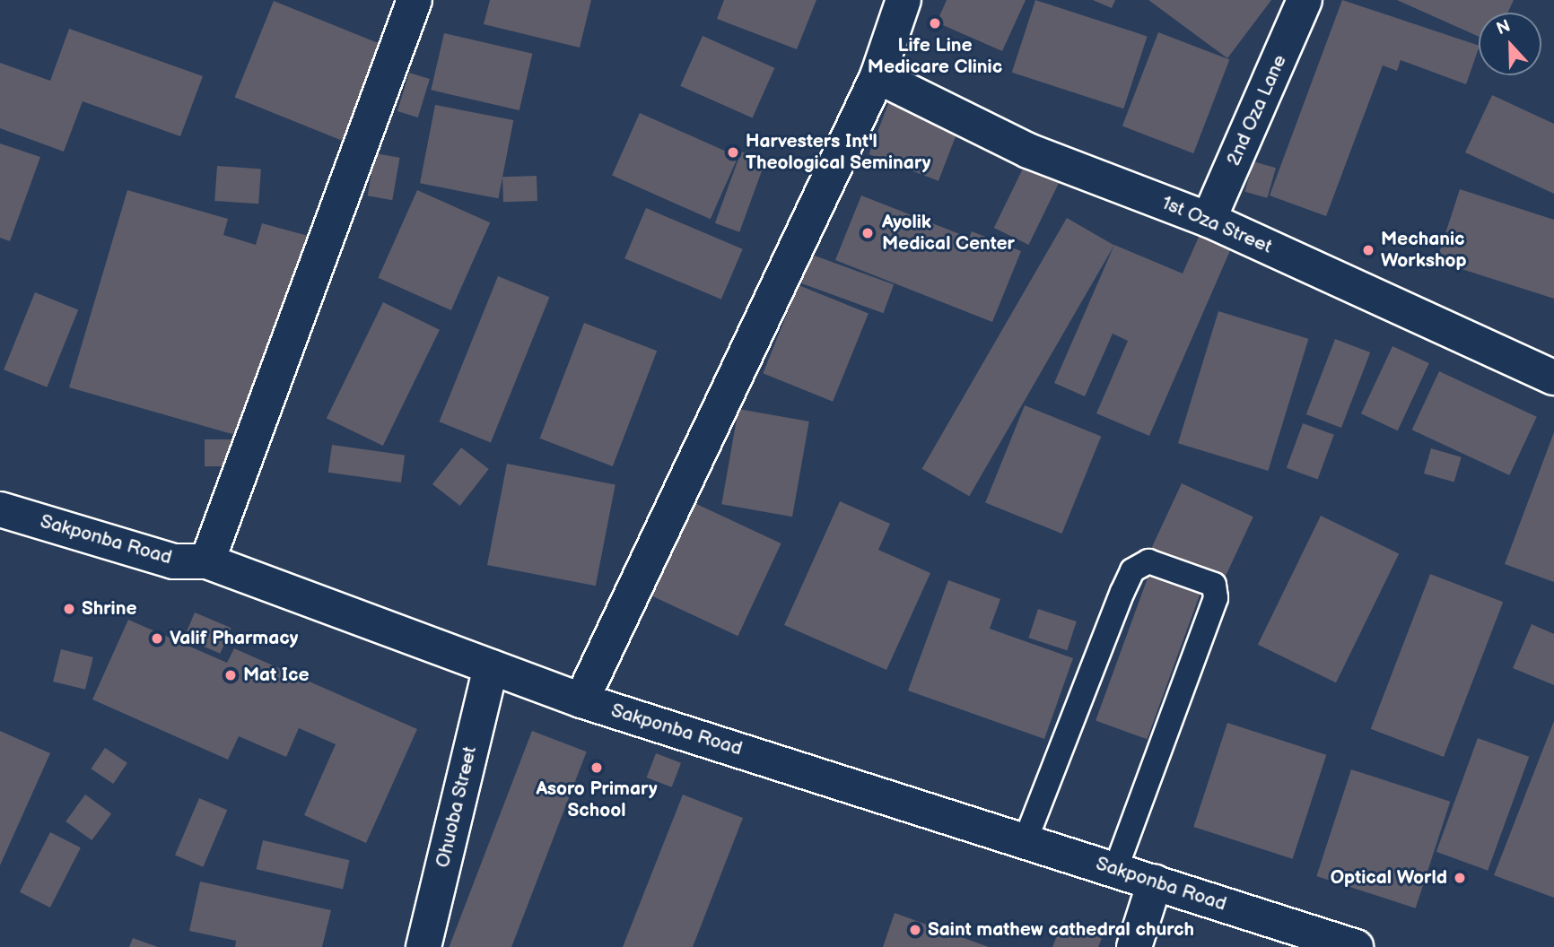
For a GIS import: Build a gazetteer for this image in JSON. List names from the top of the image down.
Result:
{
  "streets": {
    "street": [
      "2nd Oza Lane",
      "1st Oza Street",
      "Sakponba Road",
      "Ohuoba Street"
    ]
  },
  "crossings": [
    ["2nd Oza Lane", "1st Oza Street"],
    ["Sakponba Road", "Ohuoba Street"]
  ],
  "places": [
    "Life Line Medicare Clinic",
    "Harvesters Int'l Theological Seminary",
    "Ayolik Medical Center",
    "Mechanic Workshop",
    "Shrine",
    "Valif Pharmacy",
    "Mat Ice",
    "Asoro Primary School",
    "Optical World",
    "Saint mathew cathedral church"
  ],
  "north": "top"
}
